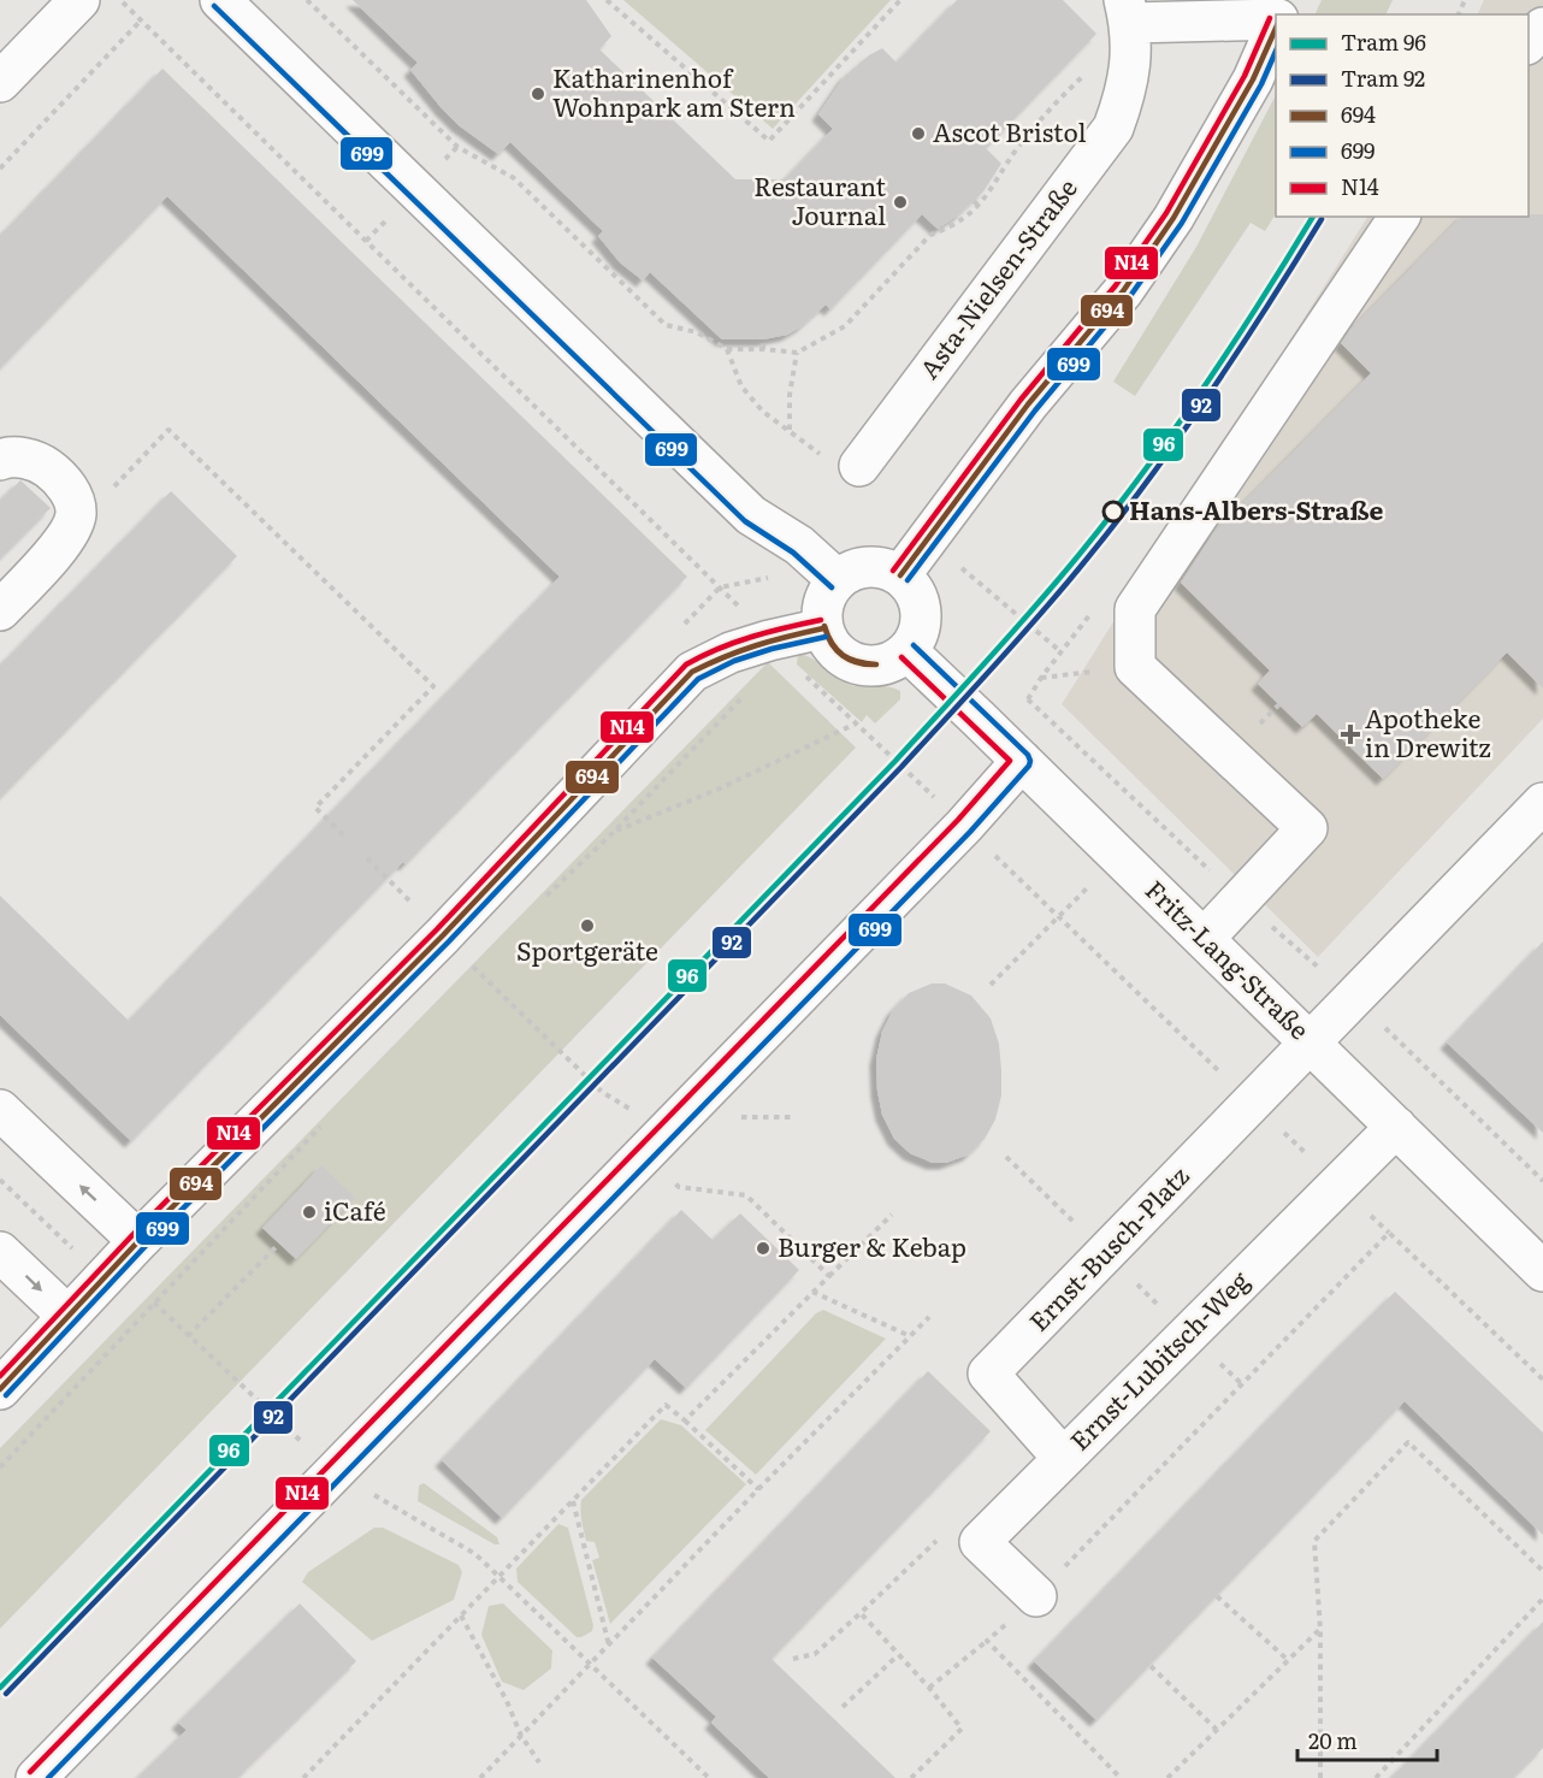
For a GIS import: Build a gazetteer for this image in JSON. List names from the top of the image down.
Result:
{
  "streets": {
    "street": [
      "Asta-Nielsen-Straße",
      "Fritz-Lang-Straße",
      "Ernst-Busch-Platz",
      "Ernst-Lubitsch-Weg"
    ]
  },
  "crossings": [
    ["Fritz-Lang-Straße", "Ernst-Busch-Platz"],
    ["Fritz-Lang-Straße", "Ernst-Lubitsch-Weg"],
    ["Ernst-Busch-Platz", "Ernst-Lubitsch-Weg"]
  ],
  "places": {
    "other": [
      "Katharinenhof Wohnpark am Stern",
      "Ascot Bristol",
      "Restaurant Journal",
      "Hans-Albers-Straße",
      "Sportgeräte",
      "iCafé",
      "Burger & Kebap"
    ],
    "health": ["Apotheke in Drewitz"]
  },
  "lines": [
    "transit line 699",
    "transit line N14",
    "transit line 694",
    "tram line 96",
    "tram line 92"
  ],
  "legend": [
    "Tram 96",
    "Tram 92",
    "694",
    "699",
    "N14"
  ],
  "scale_bar": "20 m"
}
